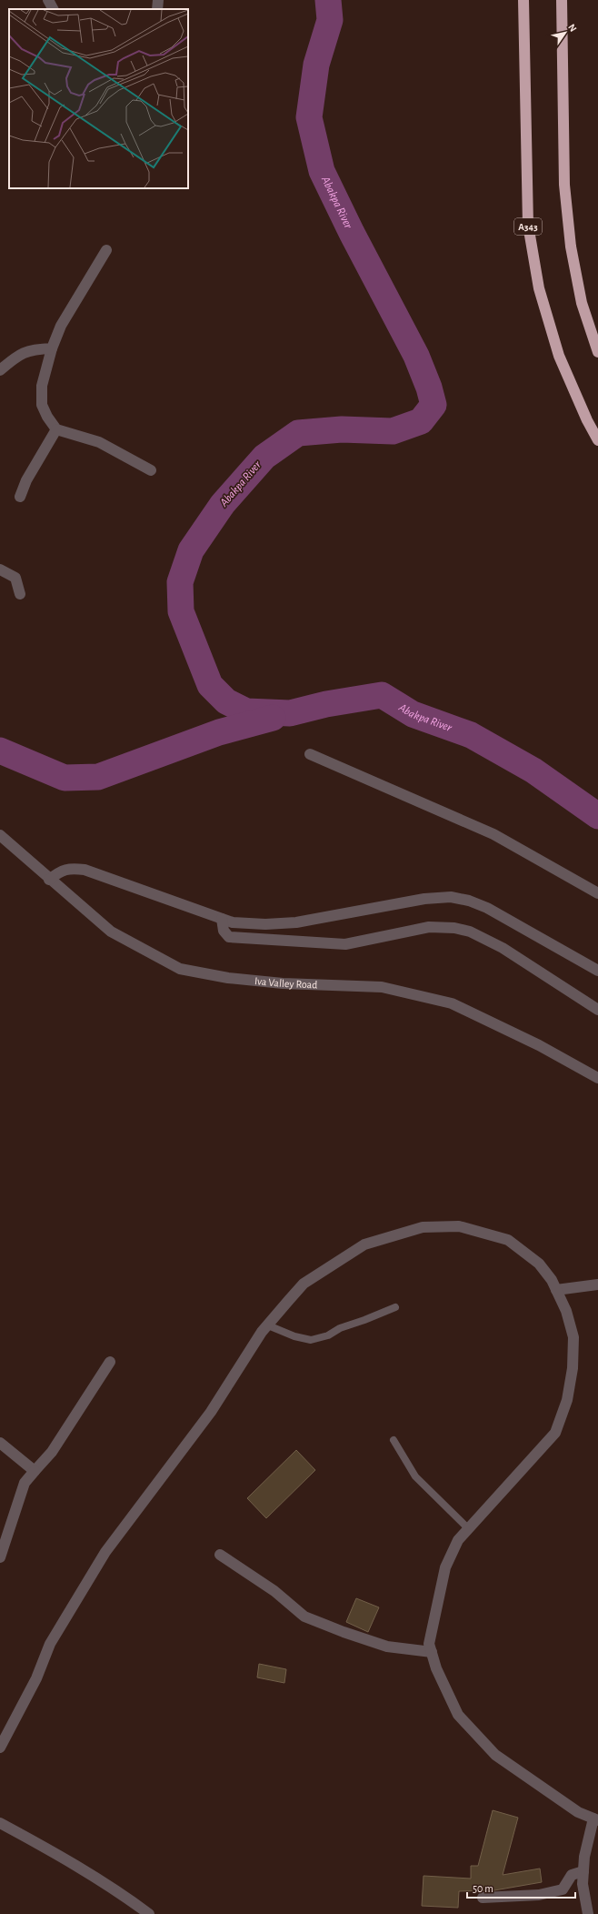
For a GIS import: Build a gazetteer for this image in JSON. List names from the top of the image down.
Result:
{
  "streets": {
    "highway": ["A343"],
    "street": ["Iva Valley Road"]
  },
  "water": ["Abakpa River"],
  "scale_bar": "50 m",
  "north": "top right"
}
